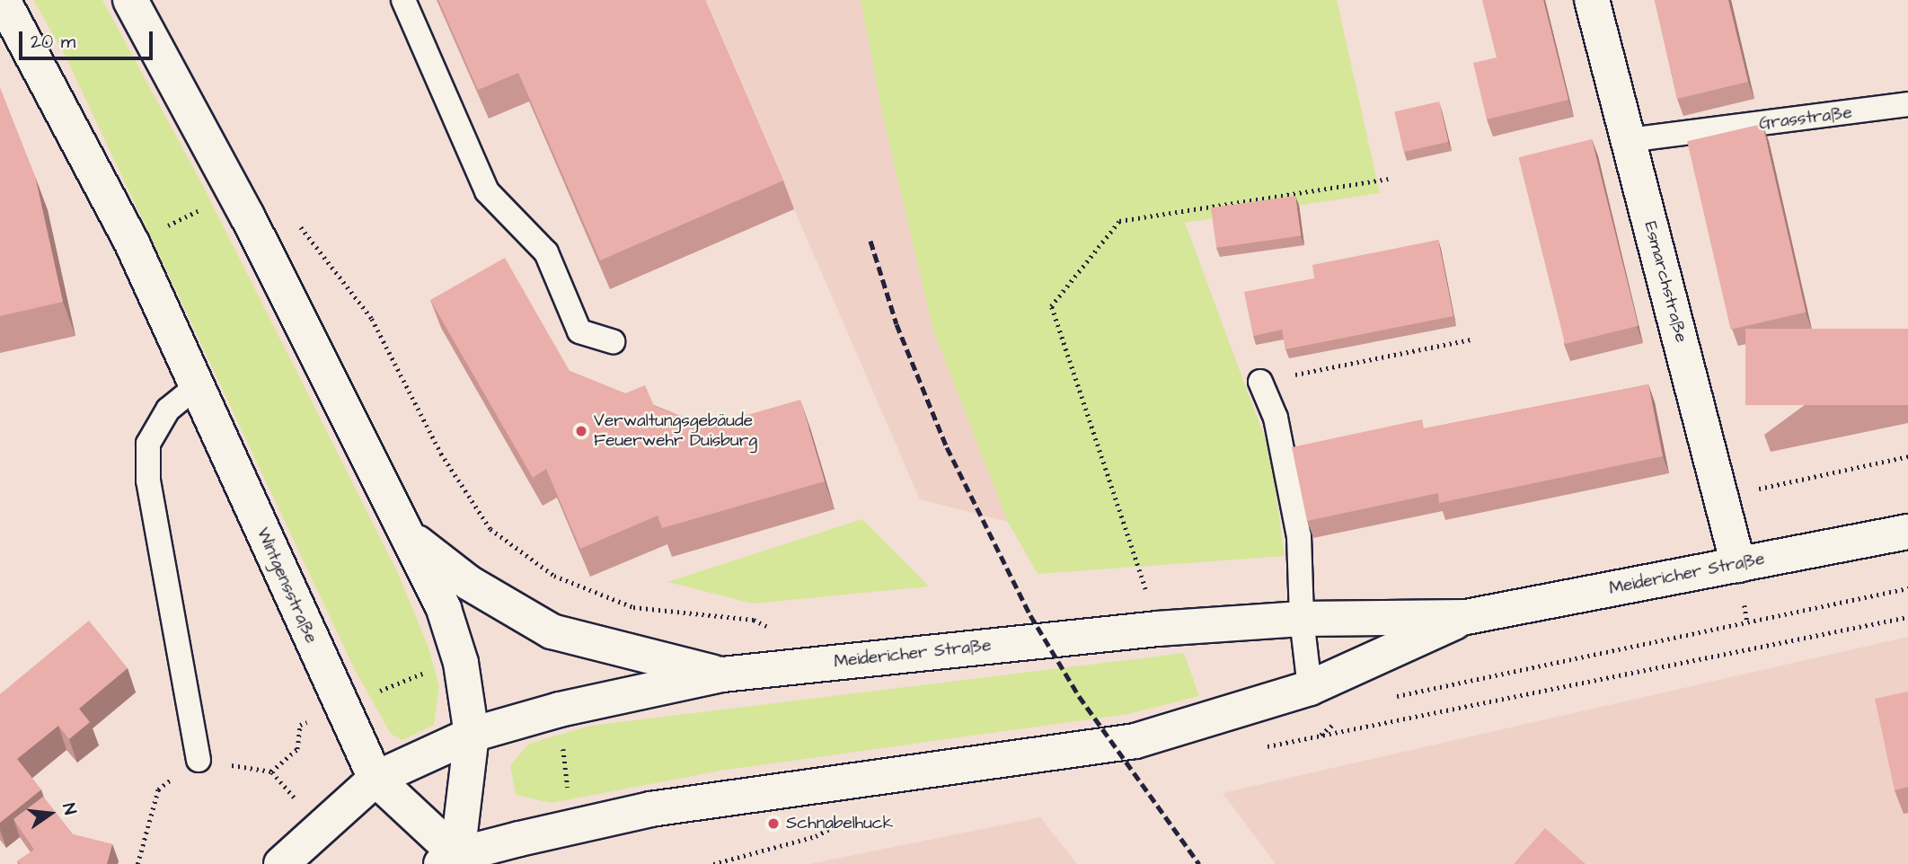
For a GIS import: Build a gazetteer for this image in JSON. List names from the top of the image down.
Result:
{
  "streets": {
    "main road": ["Esmarchstraße", "Meidericher Straße", "Wintgensstraße"],
    "lane": ["Grasstraße"]
  },
  "crossings": [
    ["Grasstraße", "Esmarchstraße"],
    ["Esmarchstraße", "Meidericher Straße"],
    ["Meidericher Straße", "Wintgensstraße"]
  ],
  "places": ["Verwaltungsgebäude Feuerwehr Duisburg", "Schnabelhuck"],
  "scale_bar": "20 m",
  "north": "right"
}
